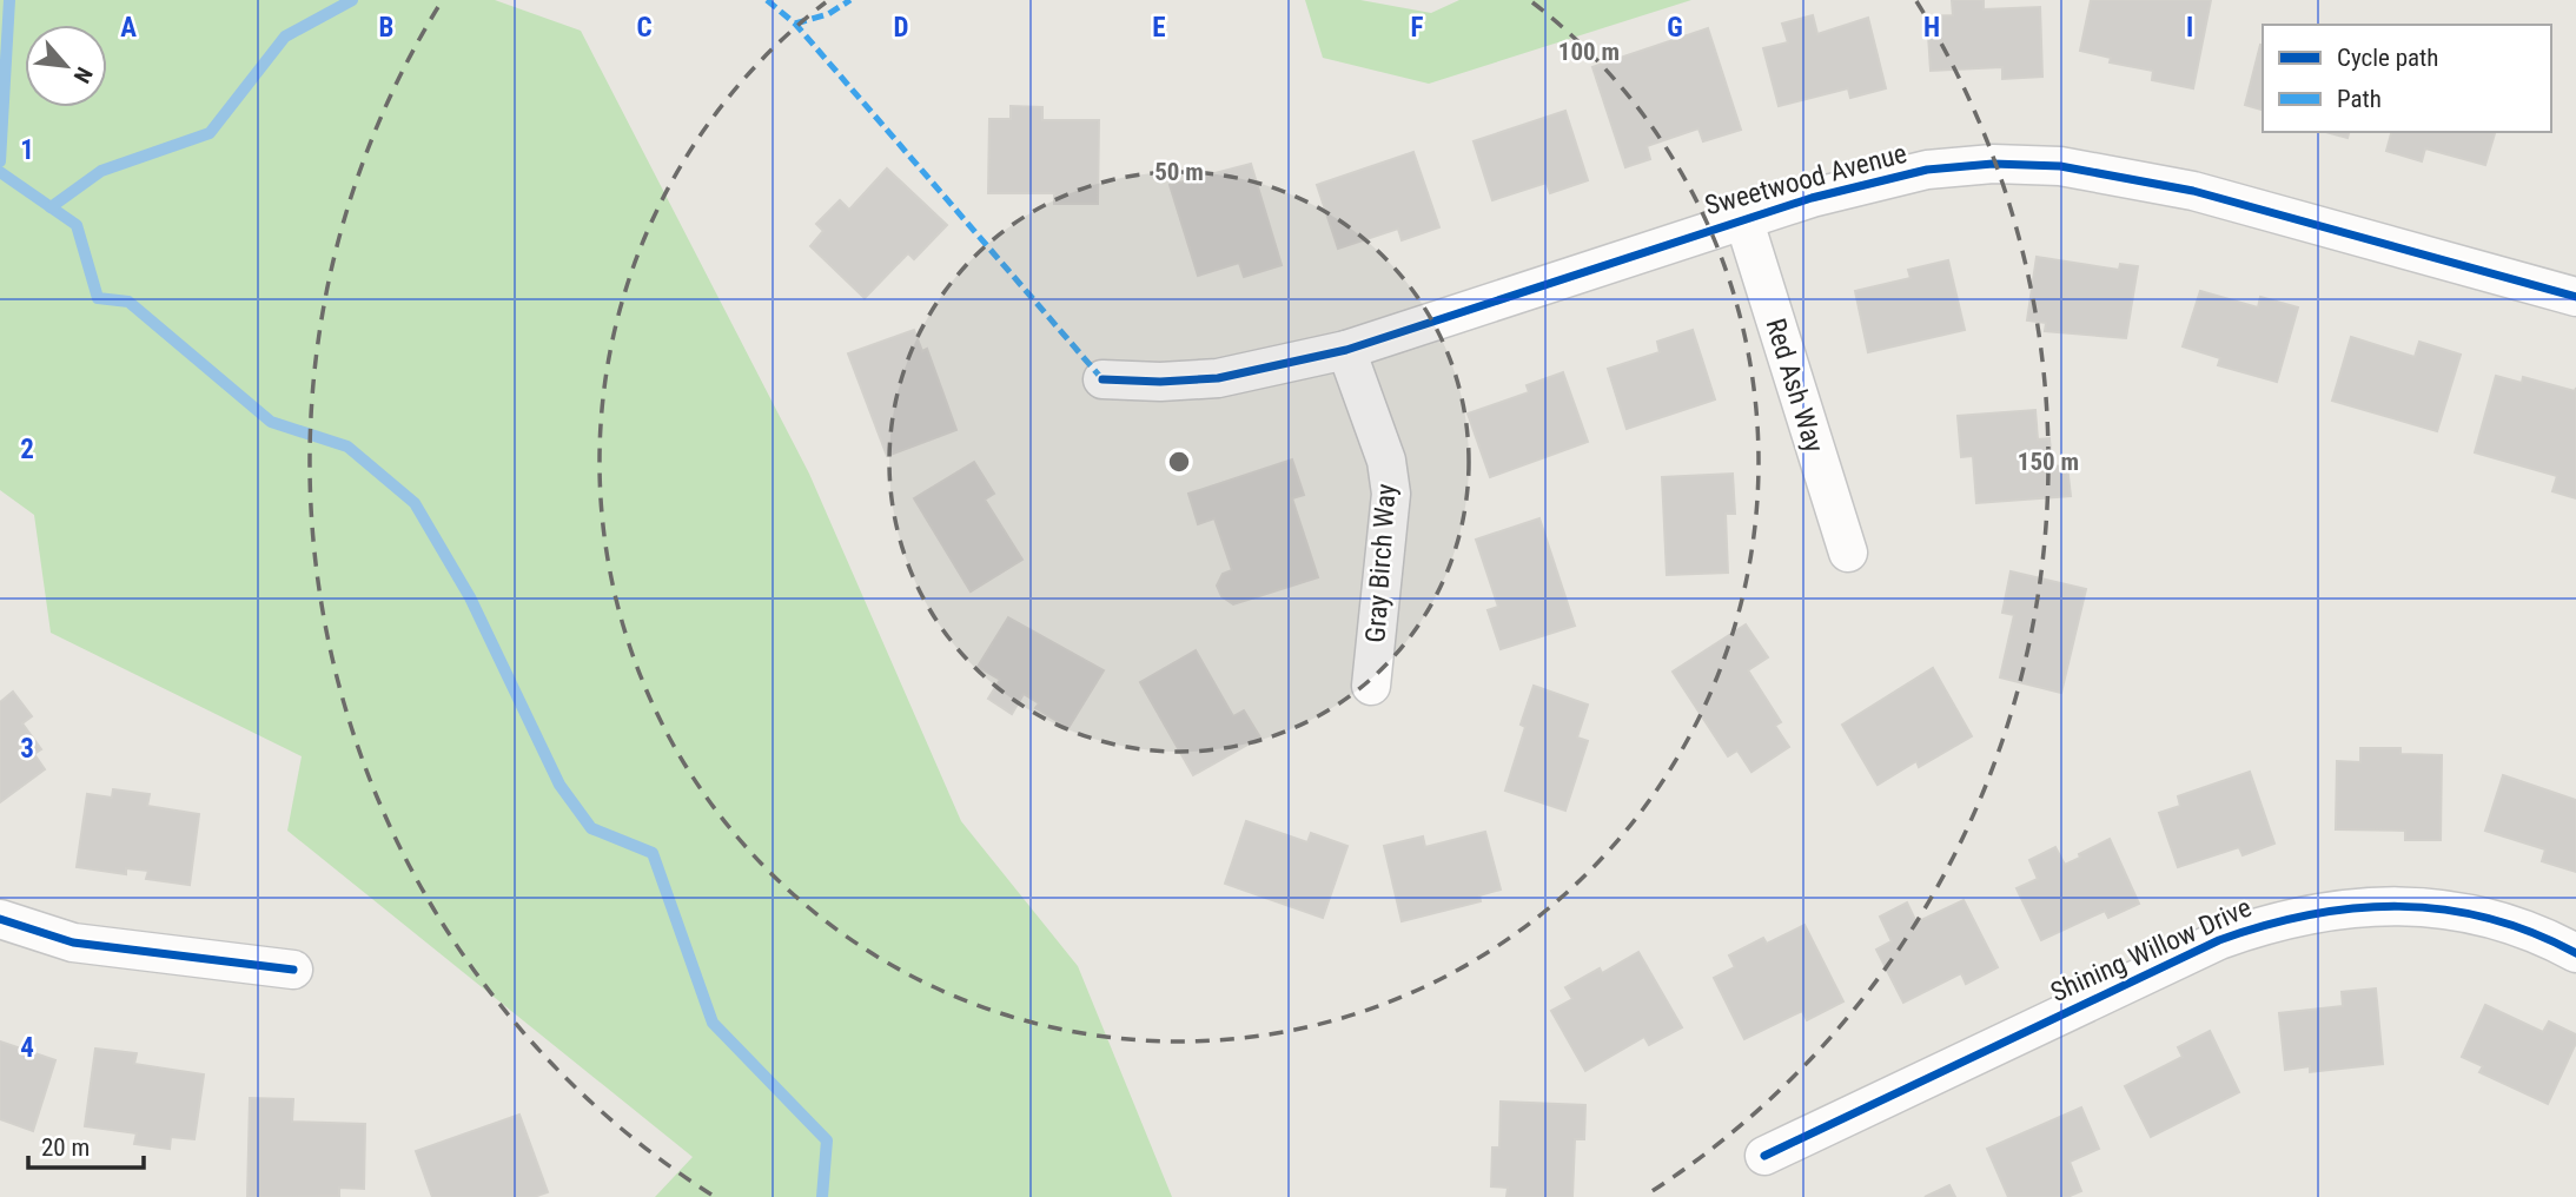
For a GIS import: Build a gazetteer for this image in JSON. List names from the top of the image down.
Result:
{
  "streets": {
    "street": [
      "Sweetwood Avenue",
      "Red Ash Way",
      "Gray Birch Way",
      "Shining Willow Drive"
    ]
  },
  "crossings": [
    ["Sweetwood Avenue", "Red Ash Way"],
    ["Sweetwood Avenue", "Gray Birch Way"]
  ],
  "legend": ["Cycle path", "Path"],
  "scale_bar": "20 m",
  "north": "bottom right",
  "grid": {
    "columns": [
      "A",
      "B",
      "C",
      "D",
      "E",
      "F",
      "G",
      "H",
      "I"
    ],
    "rows": [
      "1",
      "2",
      "3",
      "4"
    ]
  },
  "rings": ["100 m", "50 m", "150 m"]
}
